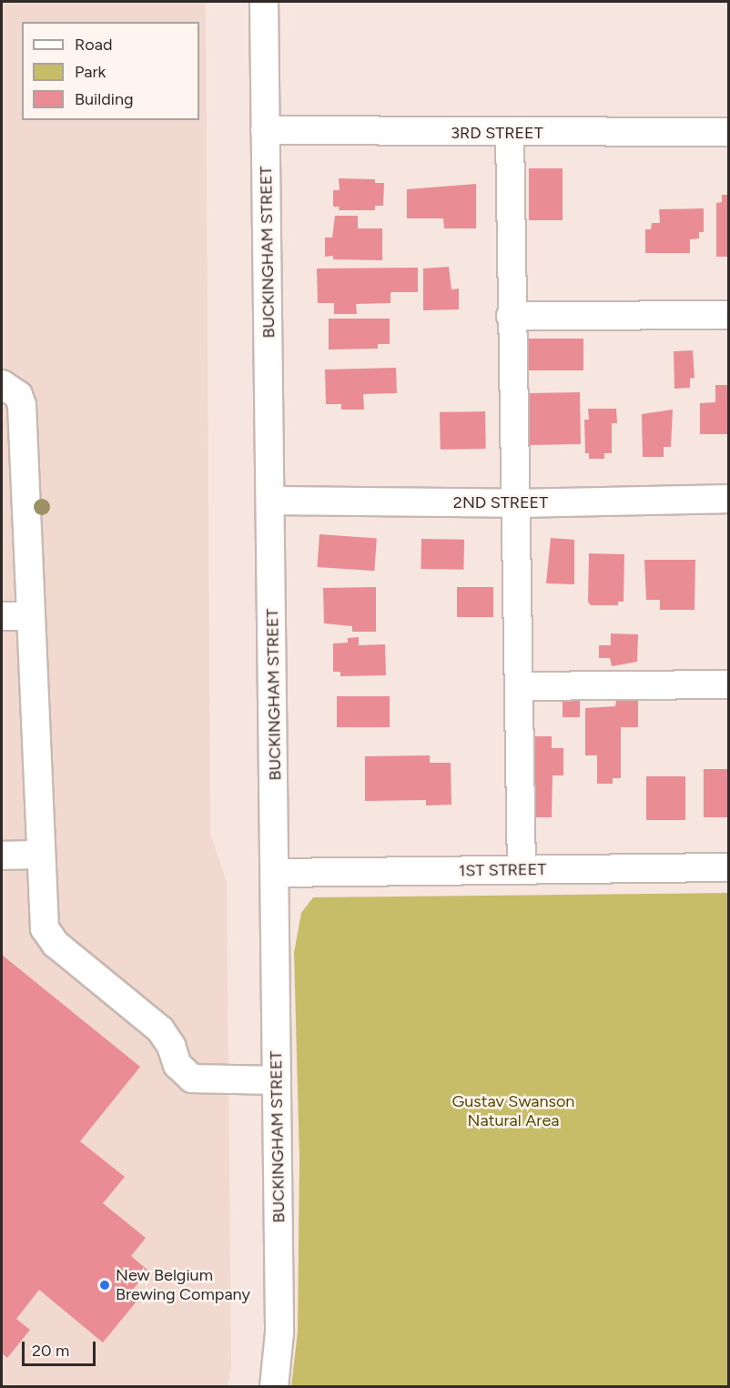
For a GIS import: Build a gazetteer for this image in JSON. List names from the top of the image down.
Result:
{
  "streets": {
    "street": [
      "3RD STREET",
      "BUCKINGHAM STREET",
      "2ND STREET",
      "1ST STREET"
    ]
  },
  "crossings": [
    ["3RD STREET", "BUCKINGHAM STREET"],
    ["BUCKINGHAM STREET", "2ND STREET"],
    ["BUCKINGHAM STREET", "1ST STREET"]
  ],
  "parks": ["Gustav Swanson Natural Area"],
  "places": ["New Belgium Brewing Company"],
  "legend": ["Road", "Park", "Building"],
  "scale_bar": "20 m"
}
